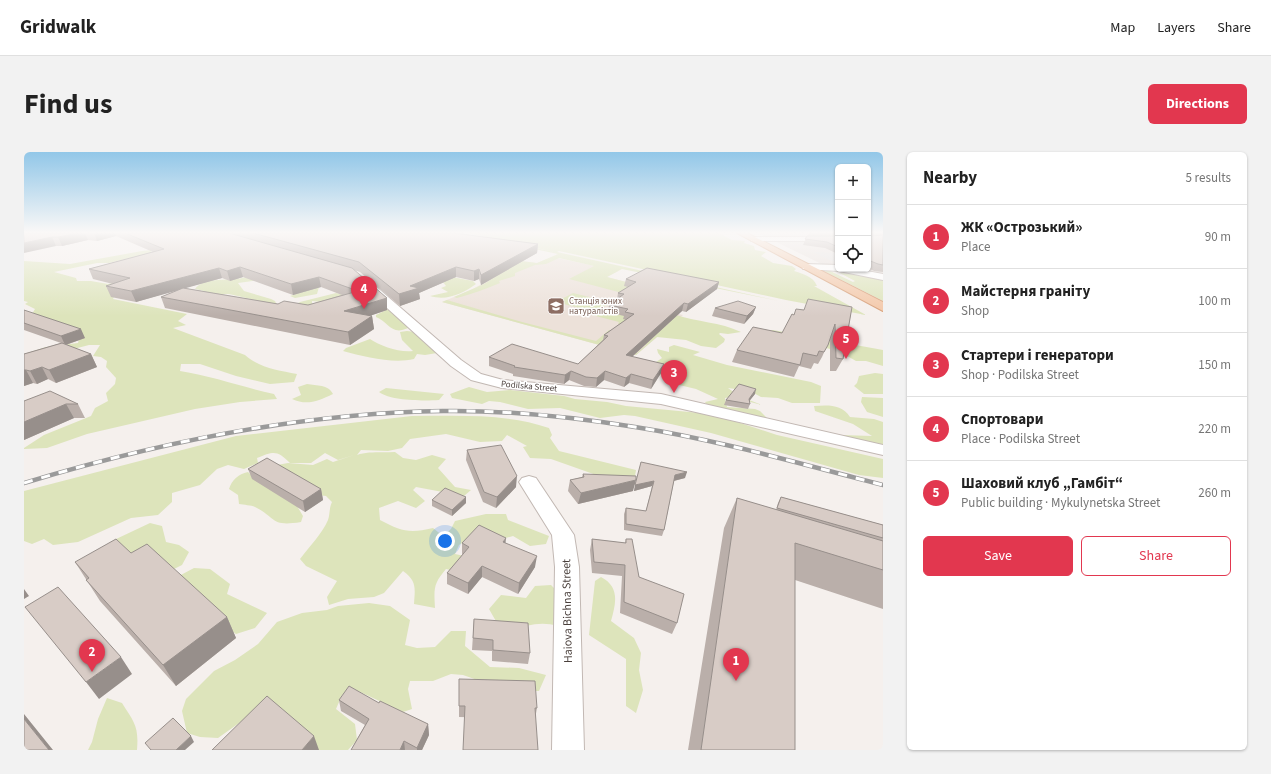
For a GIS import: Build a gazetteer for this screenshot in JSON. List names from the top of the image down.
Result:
{
  "streets": {
    "street": ["Podilska Street", "Haiova Bichna Street"]
  },
  "places": {
    "school or university": ["Станція юних натуралістів"]
  },
  "page": {
    "header": "Gridwalk",
    "nav": ["Map", "Layers", "Share"],
    "title": "Find us",
    "buttons": [
      "Directions",
      ["Save", "Share"]
    ],
    "heading": ["Nearby", "5 results"],
    "map_buttons": ["+", "−"],
    "list": [
      {
        "mark": "1",
        "name": "ЖК «Острозький»",
        "note": "Place",
        "value": "90 m"
      },
      {
        "mark": "2",
        "name": "Майстерня граніту",
        "note": "Shop",
        "value": "100 m"
      },
      {
        "mark": "3",
        "name": "Стартери і генератори",
        "note": "Shop · Podilska Street",
        "value": "150 m"
      },
      {
        "mark": "4",
        "name": "Спортовари",
        "note": "Place · Podilska Street",
        "value": "220 m"
      },
      {
        "mark": "5",
        "name": "Шаховий клуб „Гамбіт“",
        "note": "Public building · Mykulynetska Street",
        "value": "260 m"
      }
    ],
    "pins": [
      "4",
      "5",
      "3",
      "2",
      "1"
    ]
  }
}
